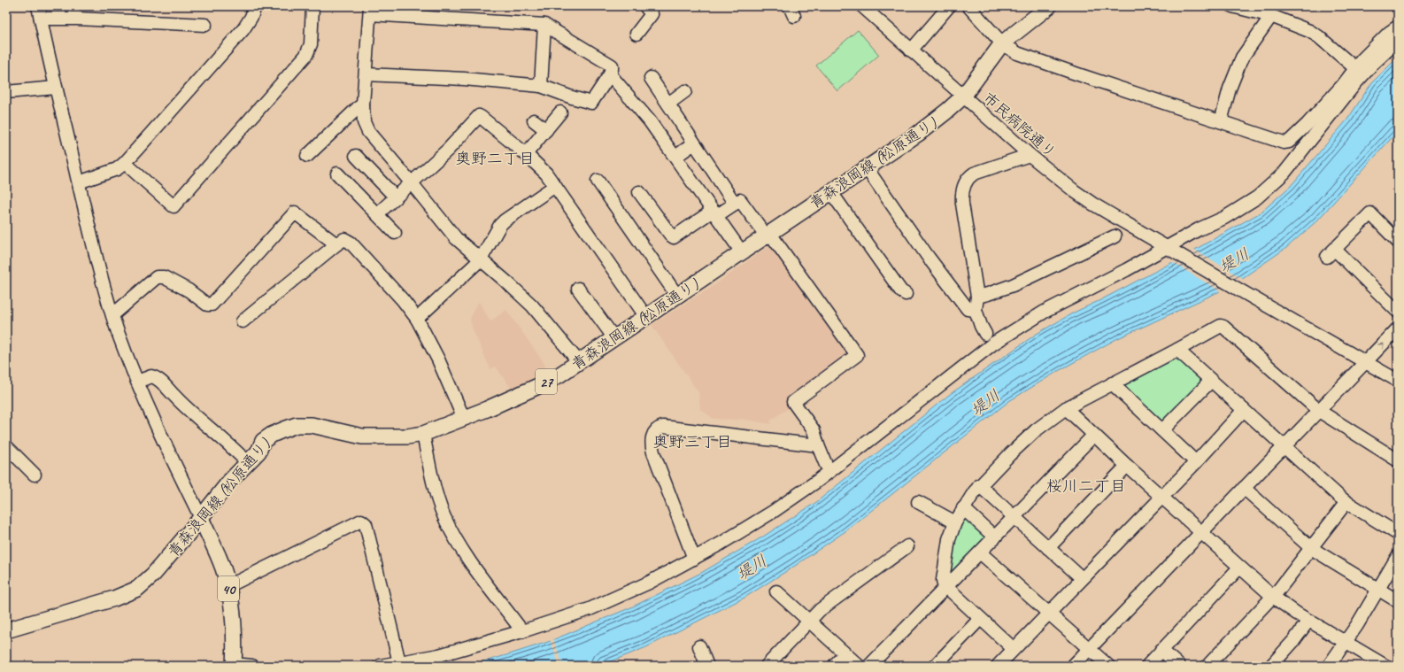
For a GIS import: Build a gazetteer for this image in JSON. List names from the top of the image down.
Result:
{
  "streets": {
    "main road": ["青森浪岡線 (松原通り)", "27", "40"],
    "street": ["市民病院通り"]
  },
  "crossings": [
    ["市民病院通り", "青森浪岡線 (松原通り)"],
    ["青森浪岡線 (松原通り)", "40"]
  ],
  "districts": ["奥野二丁目", "奥野三丁目", "桜川二丁目"],
  "water": ["堤川"]
}
